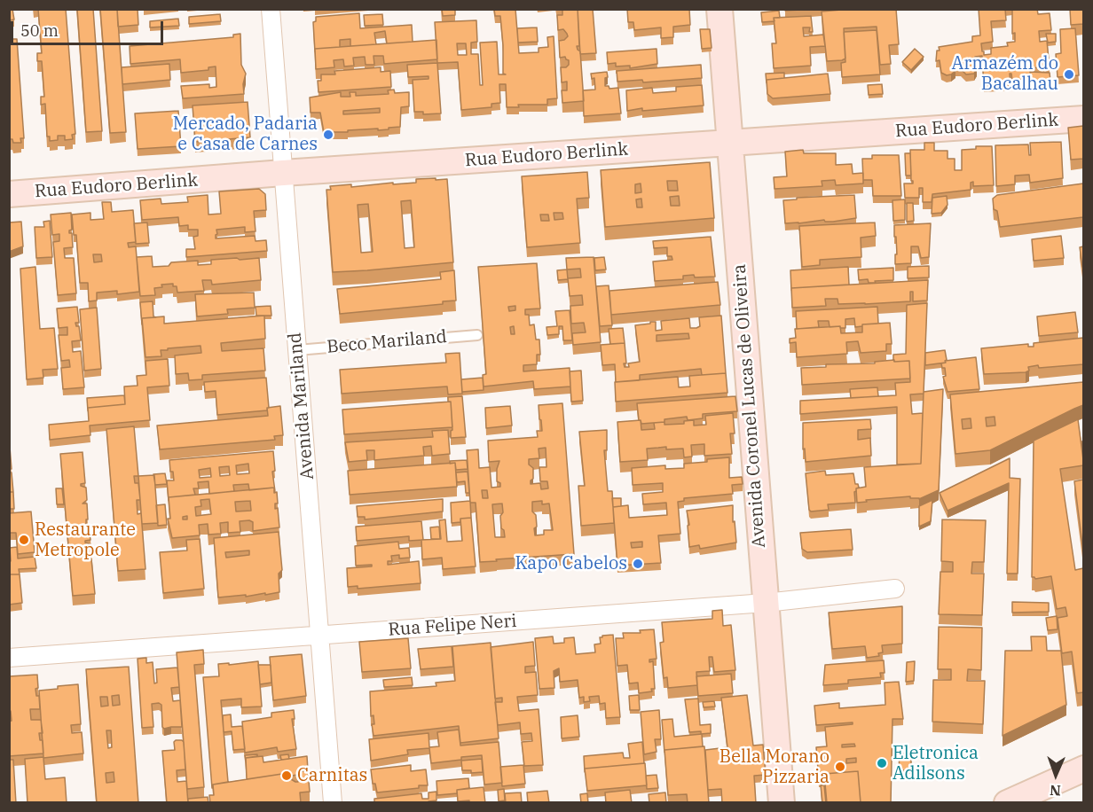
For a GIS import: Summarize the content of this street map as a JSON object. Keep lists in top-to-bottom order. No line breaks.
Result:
{"streets":{"street":["Rua Eudoro Berlink","Avenida Mariland","Avenida Coronel Lucas de Oliveira","Rua Felipe Neri"],"lane":["Beco Mariland"]},"crossings":[["Rua Eudoro Berlink","Avenida Mariland"],["Rua Eudoro Berlink","Avenida Coronel Lucas de Oliveira"],["Beco Mariland","Avenida Mariland"],["Avenida Mariland","Rua Felipe Neri"],["Avenida Coronel Lucas de Oliveira","Rua Felipe Neri"]],"places":["Armazém do Bacalhau","Mercado, Padaria e Casa de Carnes","Restaurante Metropole","Kapo Cabelos","Eletronica Adilsons","Bella Morano Pizzaria","Carnitas"],"scale_bar":"50 m","north":"bottom"}
